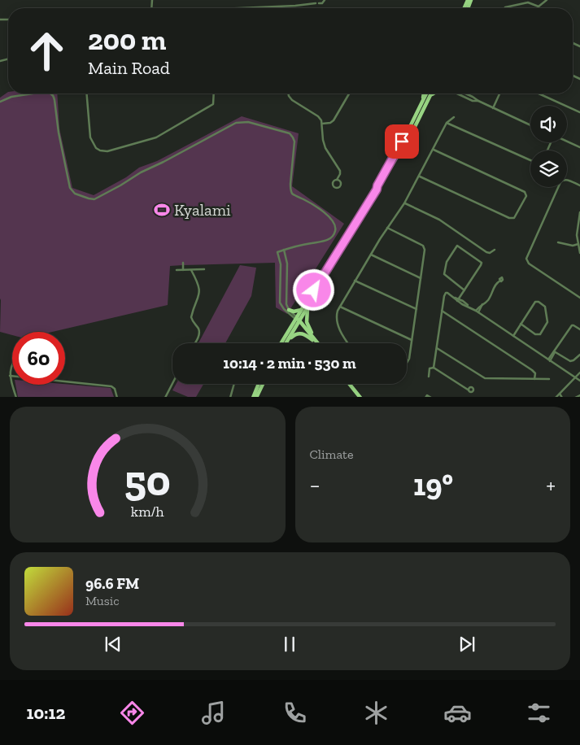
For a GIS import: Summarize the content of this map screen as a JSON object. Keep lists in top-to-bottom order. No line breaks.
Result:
{"places":{"sports":["Kyalami"]},"page":{"turn":["200 m","Main Road"],"limit":"60","trip":"10:14 · 2 min · 530 m","tile":"Climate","heat":["−","19°","+"],"song":["96.6 FM","Music"],"tabs":"10:12","gauge":["50","km/h"]}}
